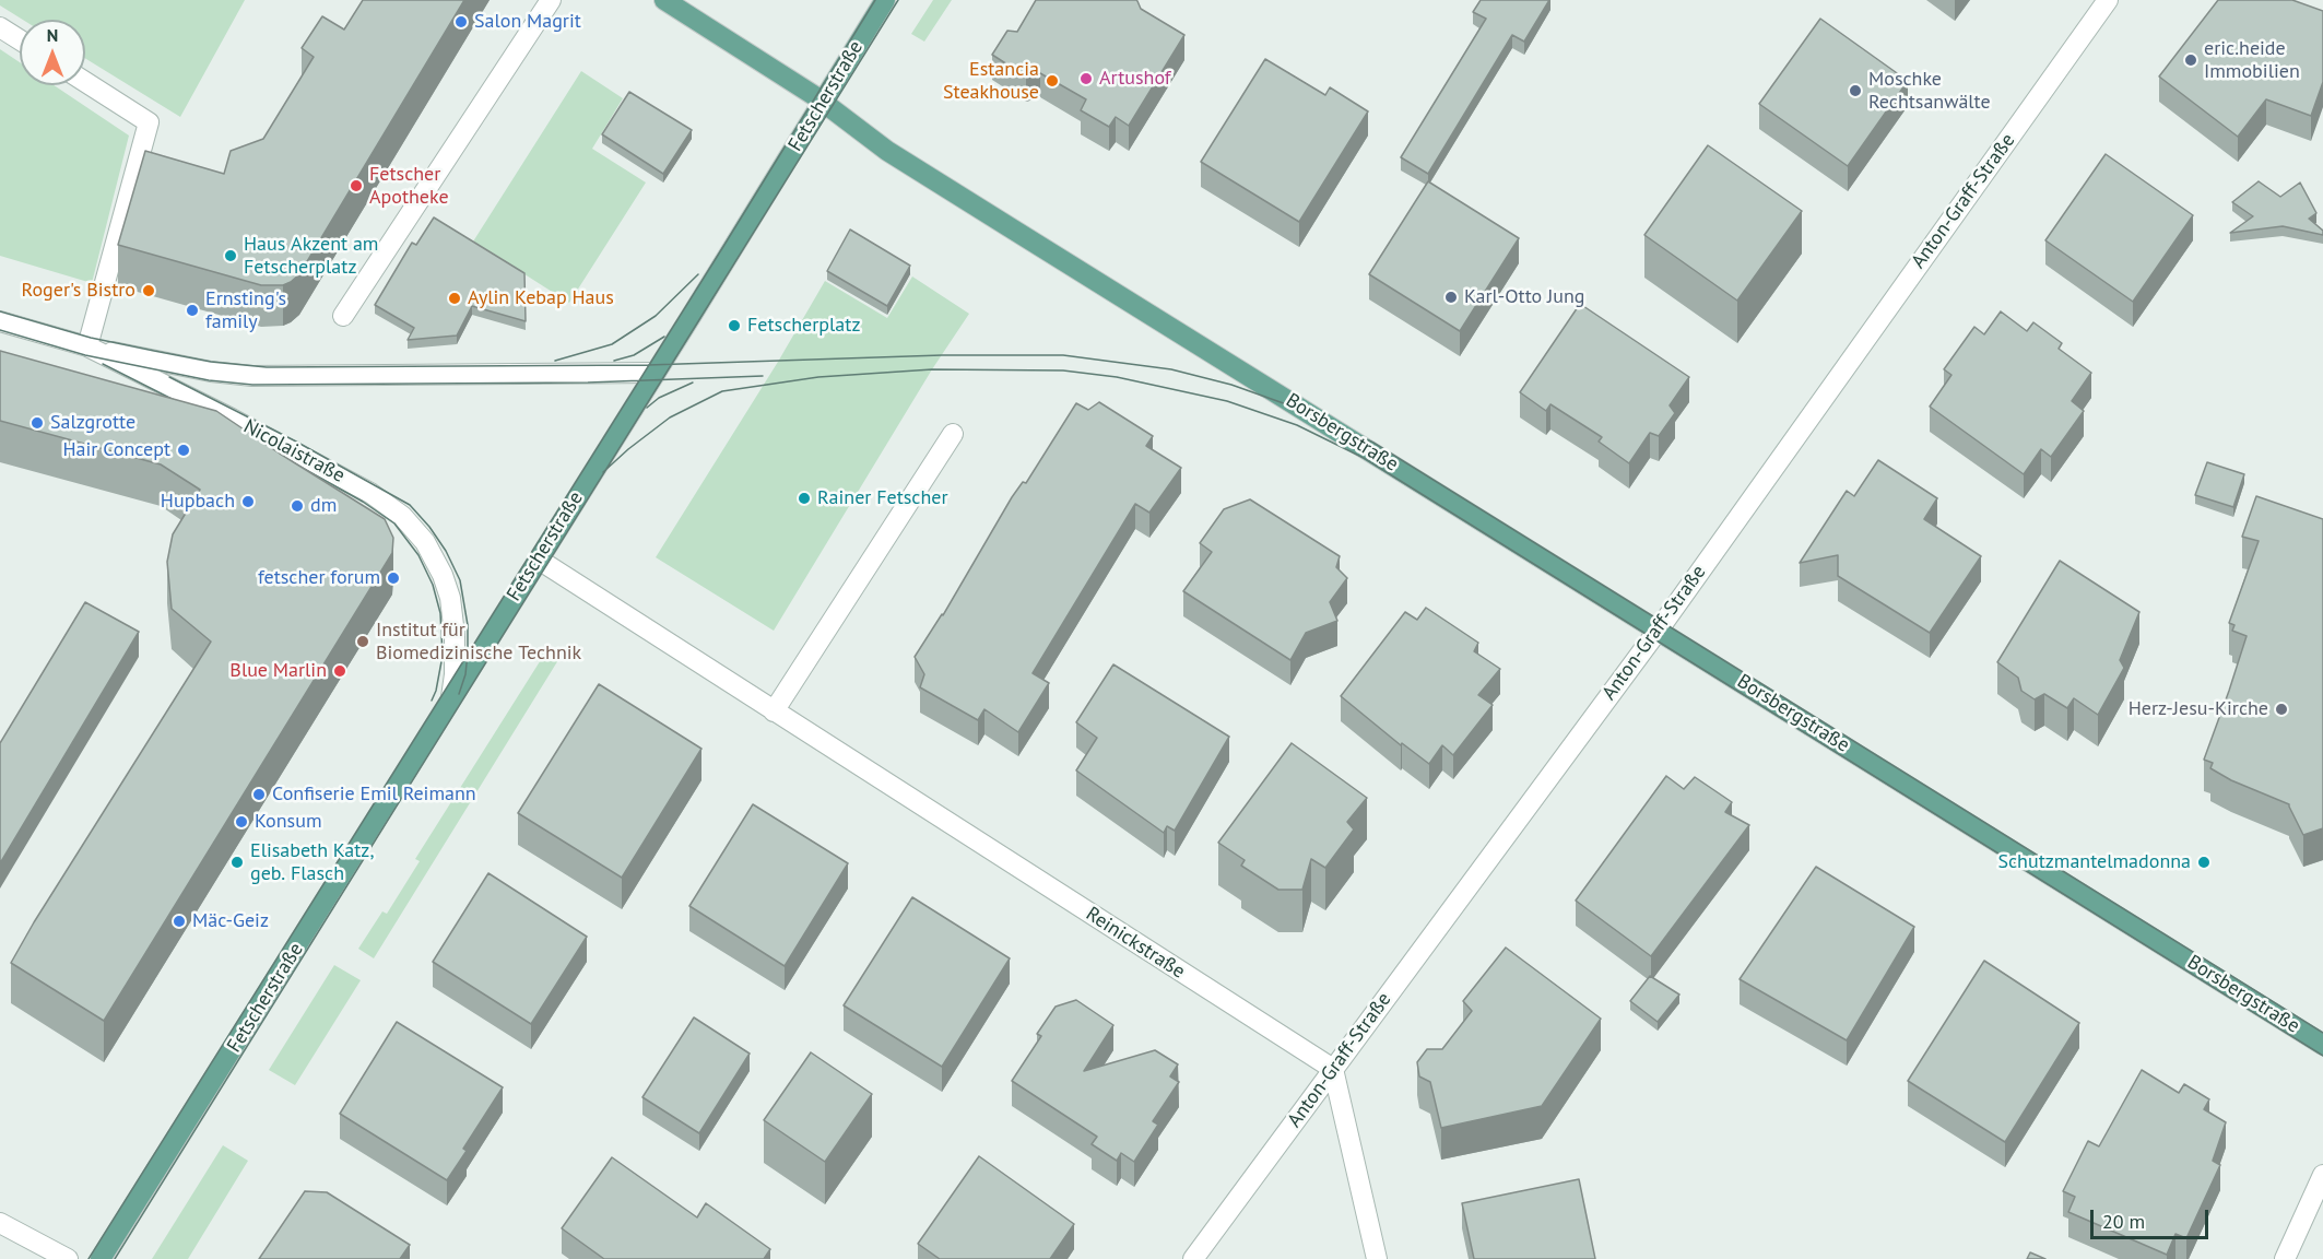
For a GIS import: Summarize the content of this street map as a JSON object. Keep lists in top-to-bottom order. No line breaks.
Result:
{"streets":{"main road":["Fetscherstraße","Borsbergstraße"],"street":["Anton-Graff-Straße","Nicolaistraße","Reinickstraße"]},"crossings":[["Fetscherstraße","Borsbergstraße"],["Fetscherstraße","Nicolaistraße"],["Anton-Graff-Straße","Borsbergstraße"],["Anton-Graff-Straße","Reinickstraße"]],"places":["Salon Magrit","eric.heide Immobilien","Artushof","Estancia Steakhouse","Moschke Rechtsanwälte","Fetscher Apotheke","Haus Akzent am Fetscherplatz","Roger's Bistro","Karl-Otto Jung","Aylin Kebap Haus","Ernsting's family","Fetscherplatz","Salzgrotte","Hair Concept","Rainer Fetscher","Hupbach","dm","fetscher forum","Institut für Biomedizinische Technik","Blue Marlin","Herz-Jesu-Kirche","Confiserie Emil Reimann","Konsum","Elisabeth Katz, geb. Flasch","Schutzmantelmadonna","Mäc-Geiz"],"scale_bar":"20 m","north":"top"}
